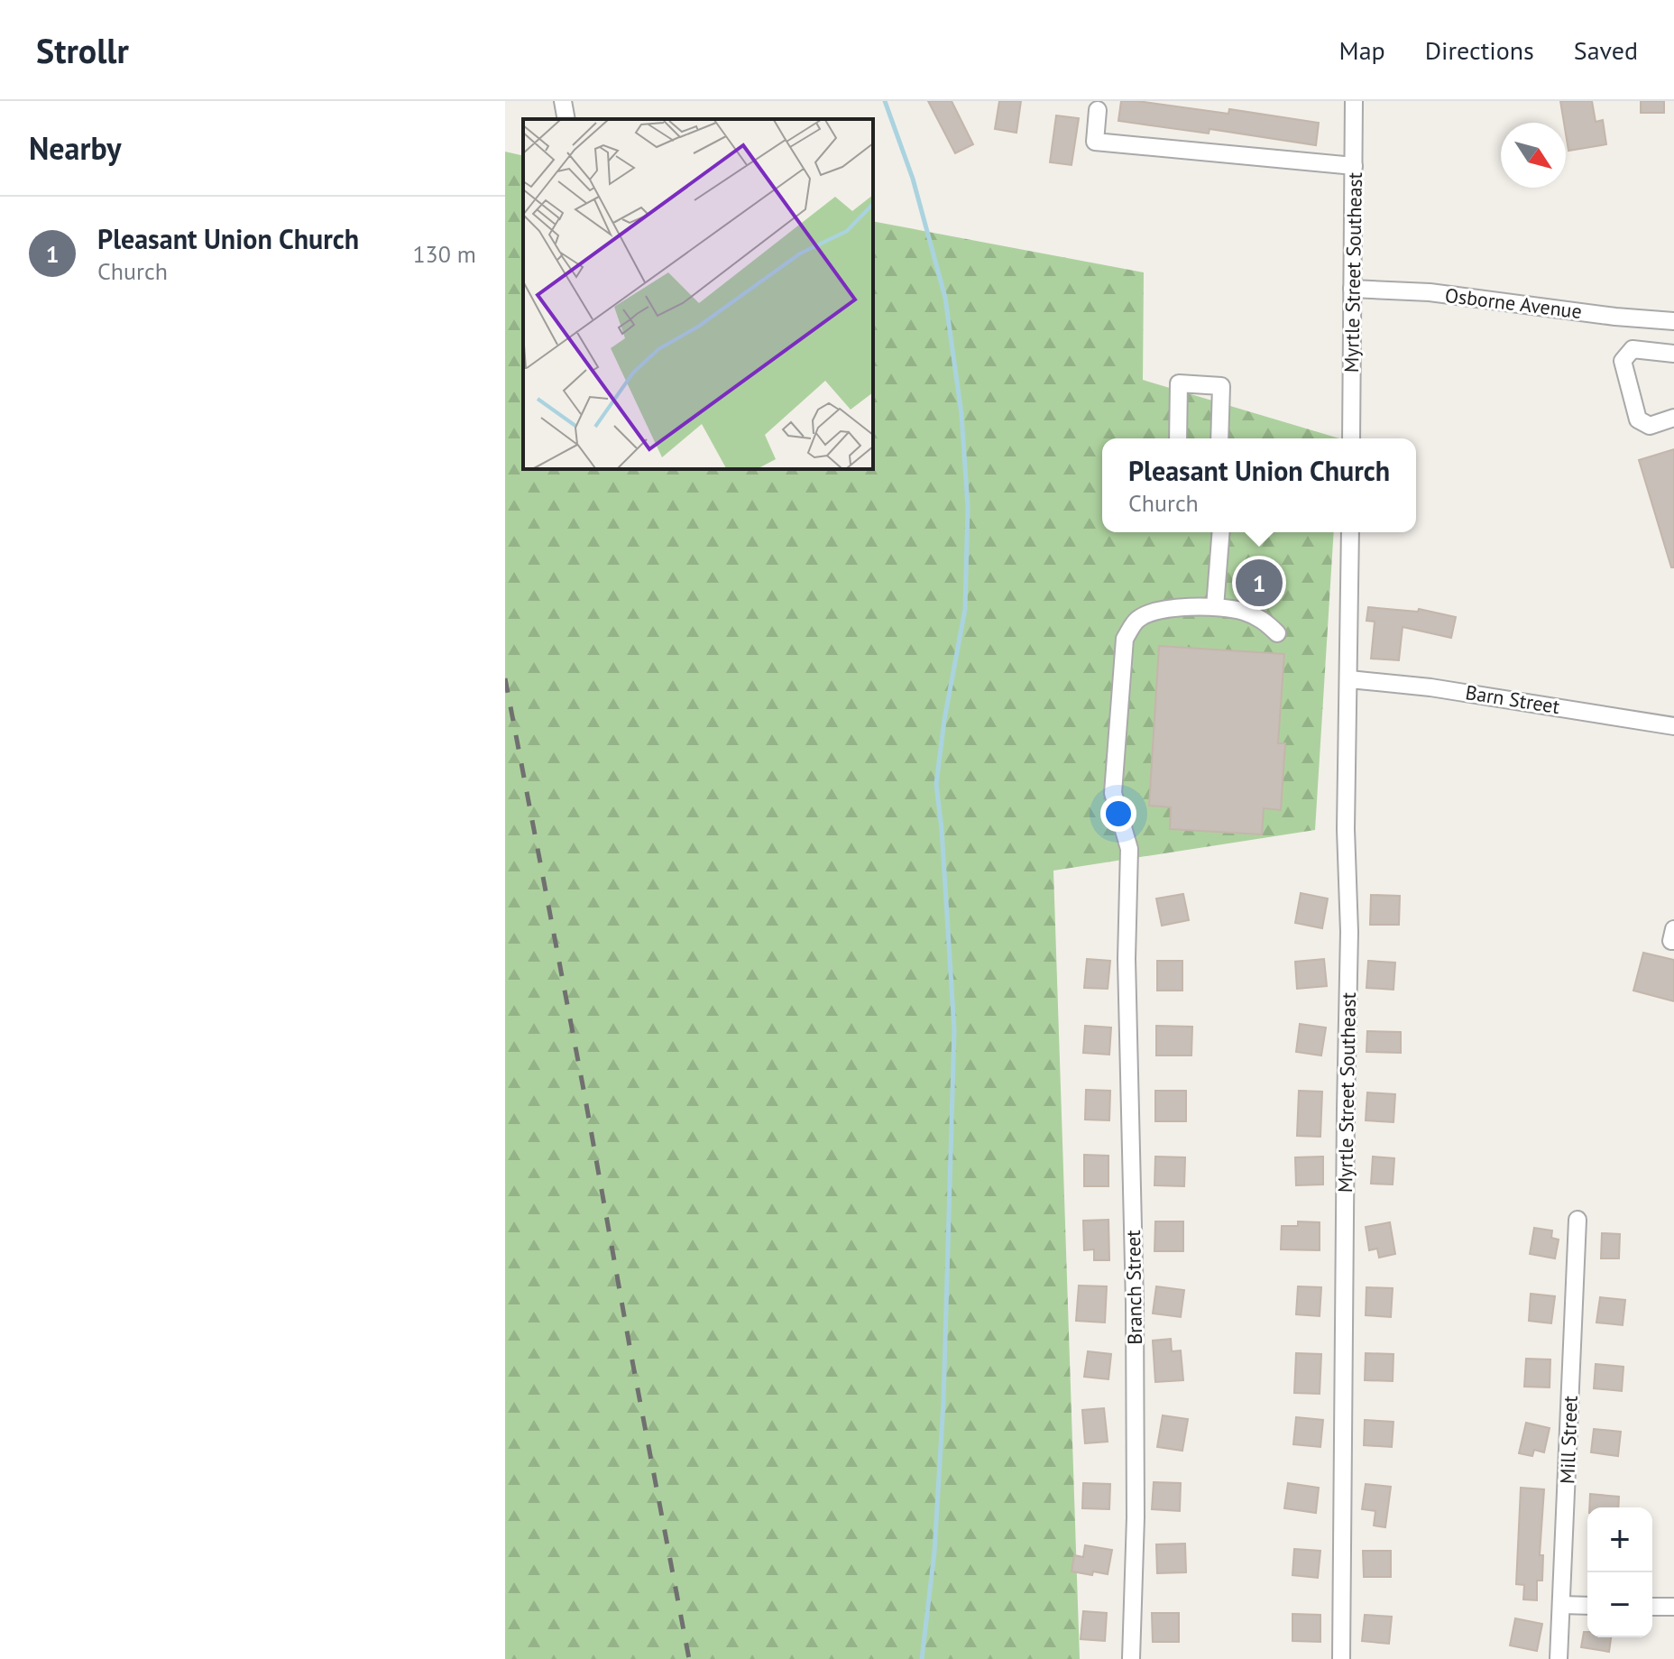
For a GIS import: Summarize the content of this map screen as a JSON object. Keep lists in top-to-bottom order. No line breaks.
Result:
{"streets":{"street":["Myrtle Street Southeast","Osborne Avenue","Barn Street","Branch Street","Mill Street"]},"crossings":[["Myrtle Street Southeast","Osborne Avenue"],["Myrtle Street Southeast","Barn Street"]],"north":"bottom right","page":{"header":"Strollr","nav":["Map","Directions","Saved"],"heading":"Nearby","list":[{"mark":"1","name":"Pleasant Union Church","note":"Church","value":"130 m"}],"popup":["Pleasant Union Church","Church"],"pins":"1","map_buttons":["+","−"]}}
